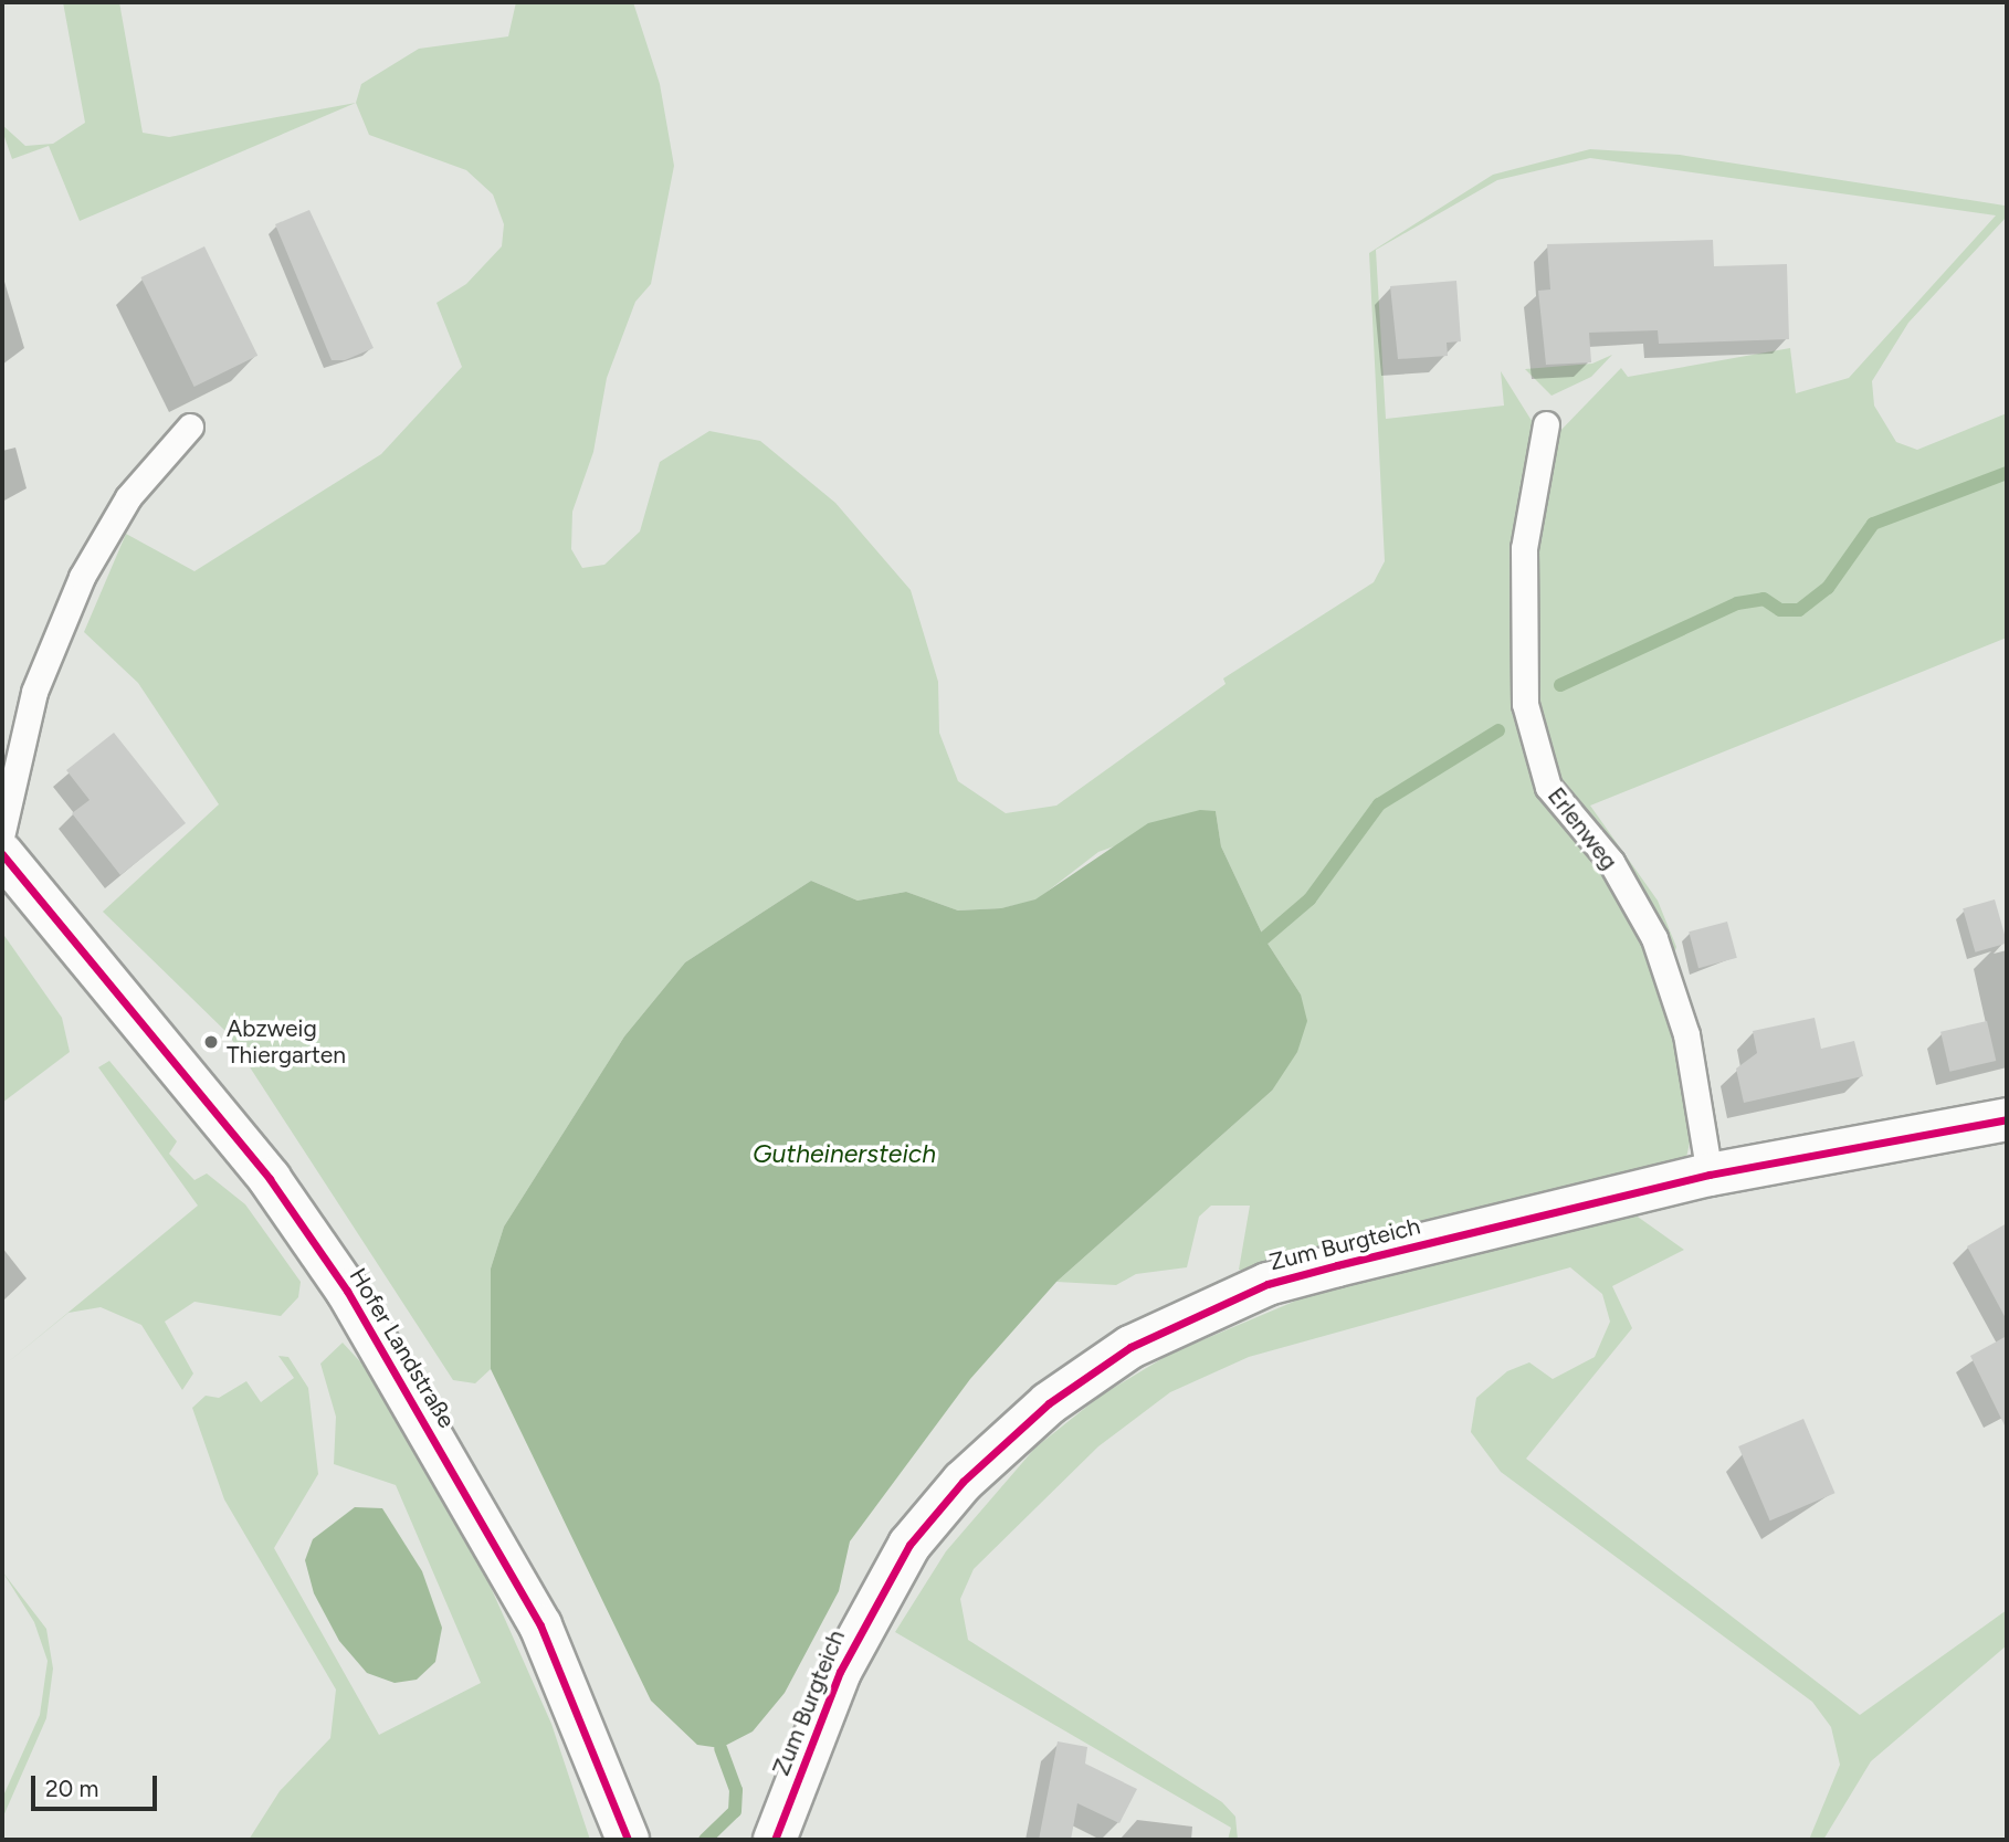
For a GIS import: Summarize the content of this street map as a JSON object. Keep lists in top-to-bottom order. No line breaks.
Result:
{"streets":{"street":["Zum Burgteich","Hofer Landstraße"],"lane":["Erlenweg"]},"crossings":[["Erlenweg","Zum Burgteich"]],"water":["Gutheinersteich"],"places":["Abzweig Thiergarten"],"scale_bar":"20 m"}
